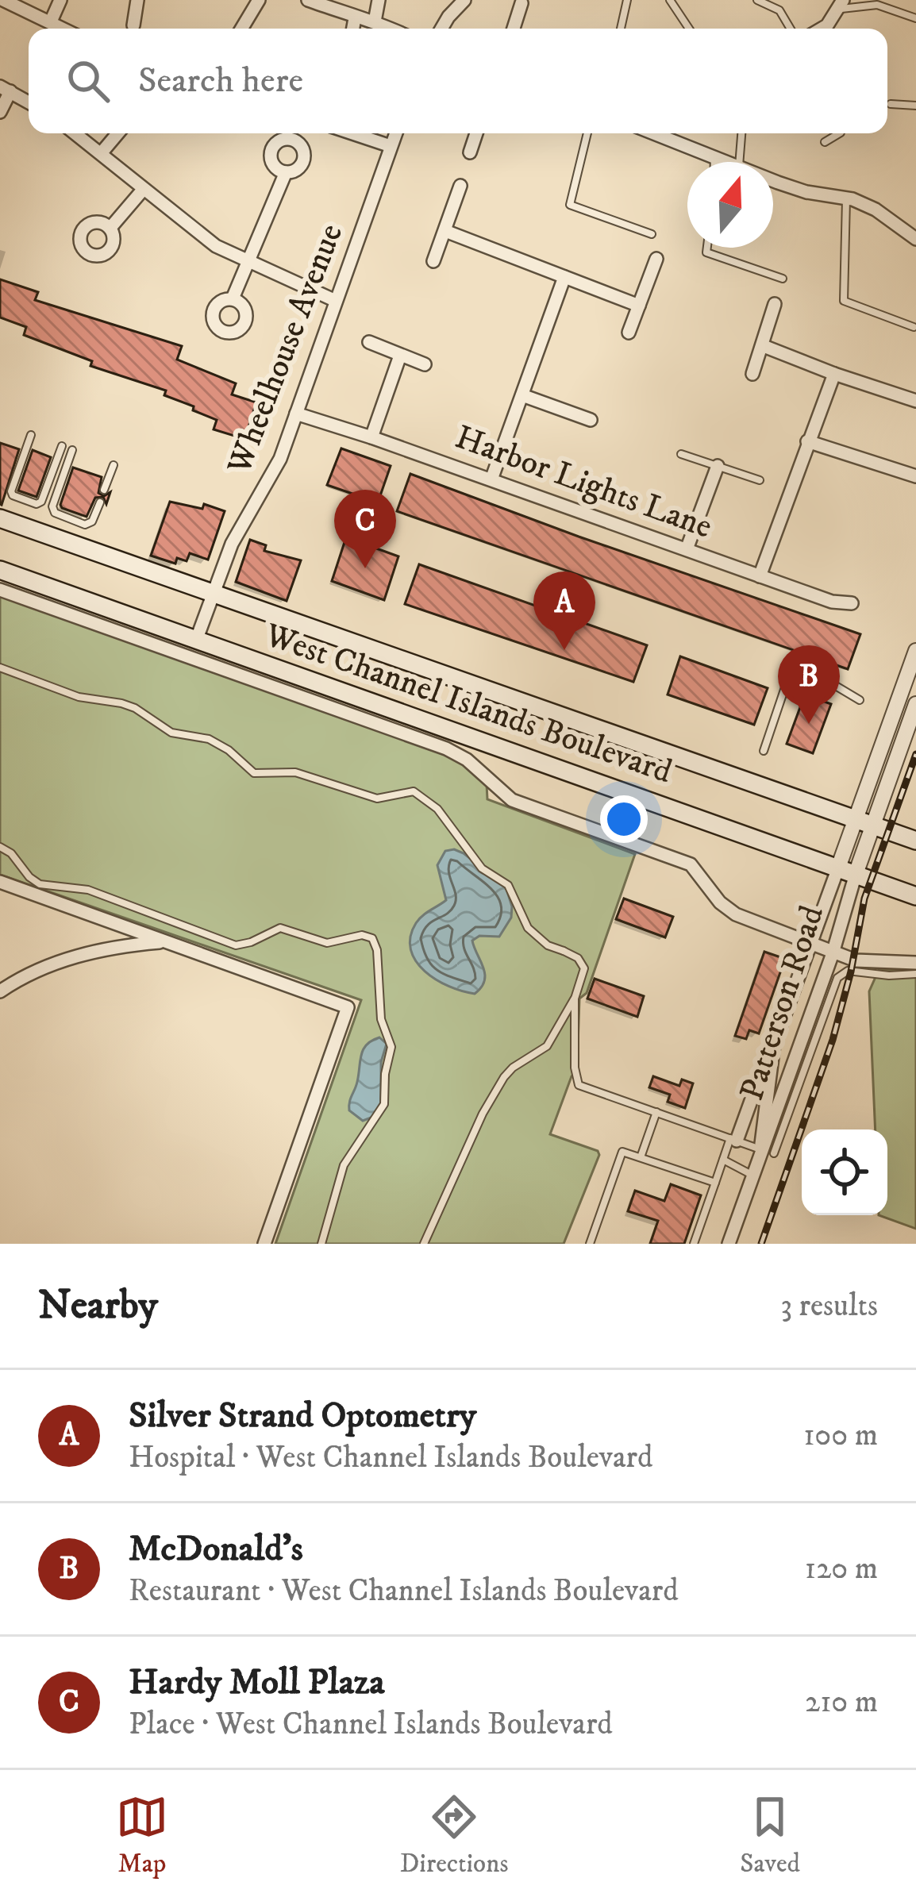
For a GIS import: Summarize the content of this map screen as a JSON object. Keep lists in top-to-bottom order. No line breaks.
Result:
{"streets":{"main road":["West Channel Islands Boulevard"],"street":["Wheelhouse Avenue","Harbor Lights Lane","Patterson Road"]},"crossings":[["Wheelhouse Avenue","Harbor Lights Lane"],["Wheelhouse Avenue","West Channel Islands Boulevard"],["West Channel Islands Boulevard","Patterson Road"]],"north":"top","page":{"search":"Search here","pins":["C","A","B"],"heading":["Nearby","3 results"],"list":[{"mark":"A","name":"Silver Strand Optometry","note":"Hospital · West Channel Islands Boulevard","value":"100 m"},{"mark":"B","name":"McDonald's","note":"Restaurant · West Channel Islands Boulevard","value":"120 m"},{"mark":"C","name":"Hardy Moll Plaza","note":"Place · West Channel Islands Boulevard","value":"210 m"}],"nav":["Map","Directions","Saved"]}}
